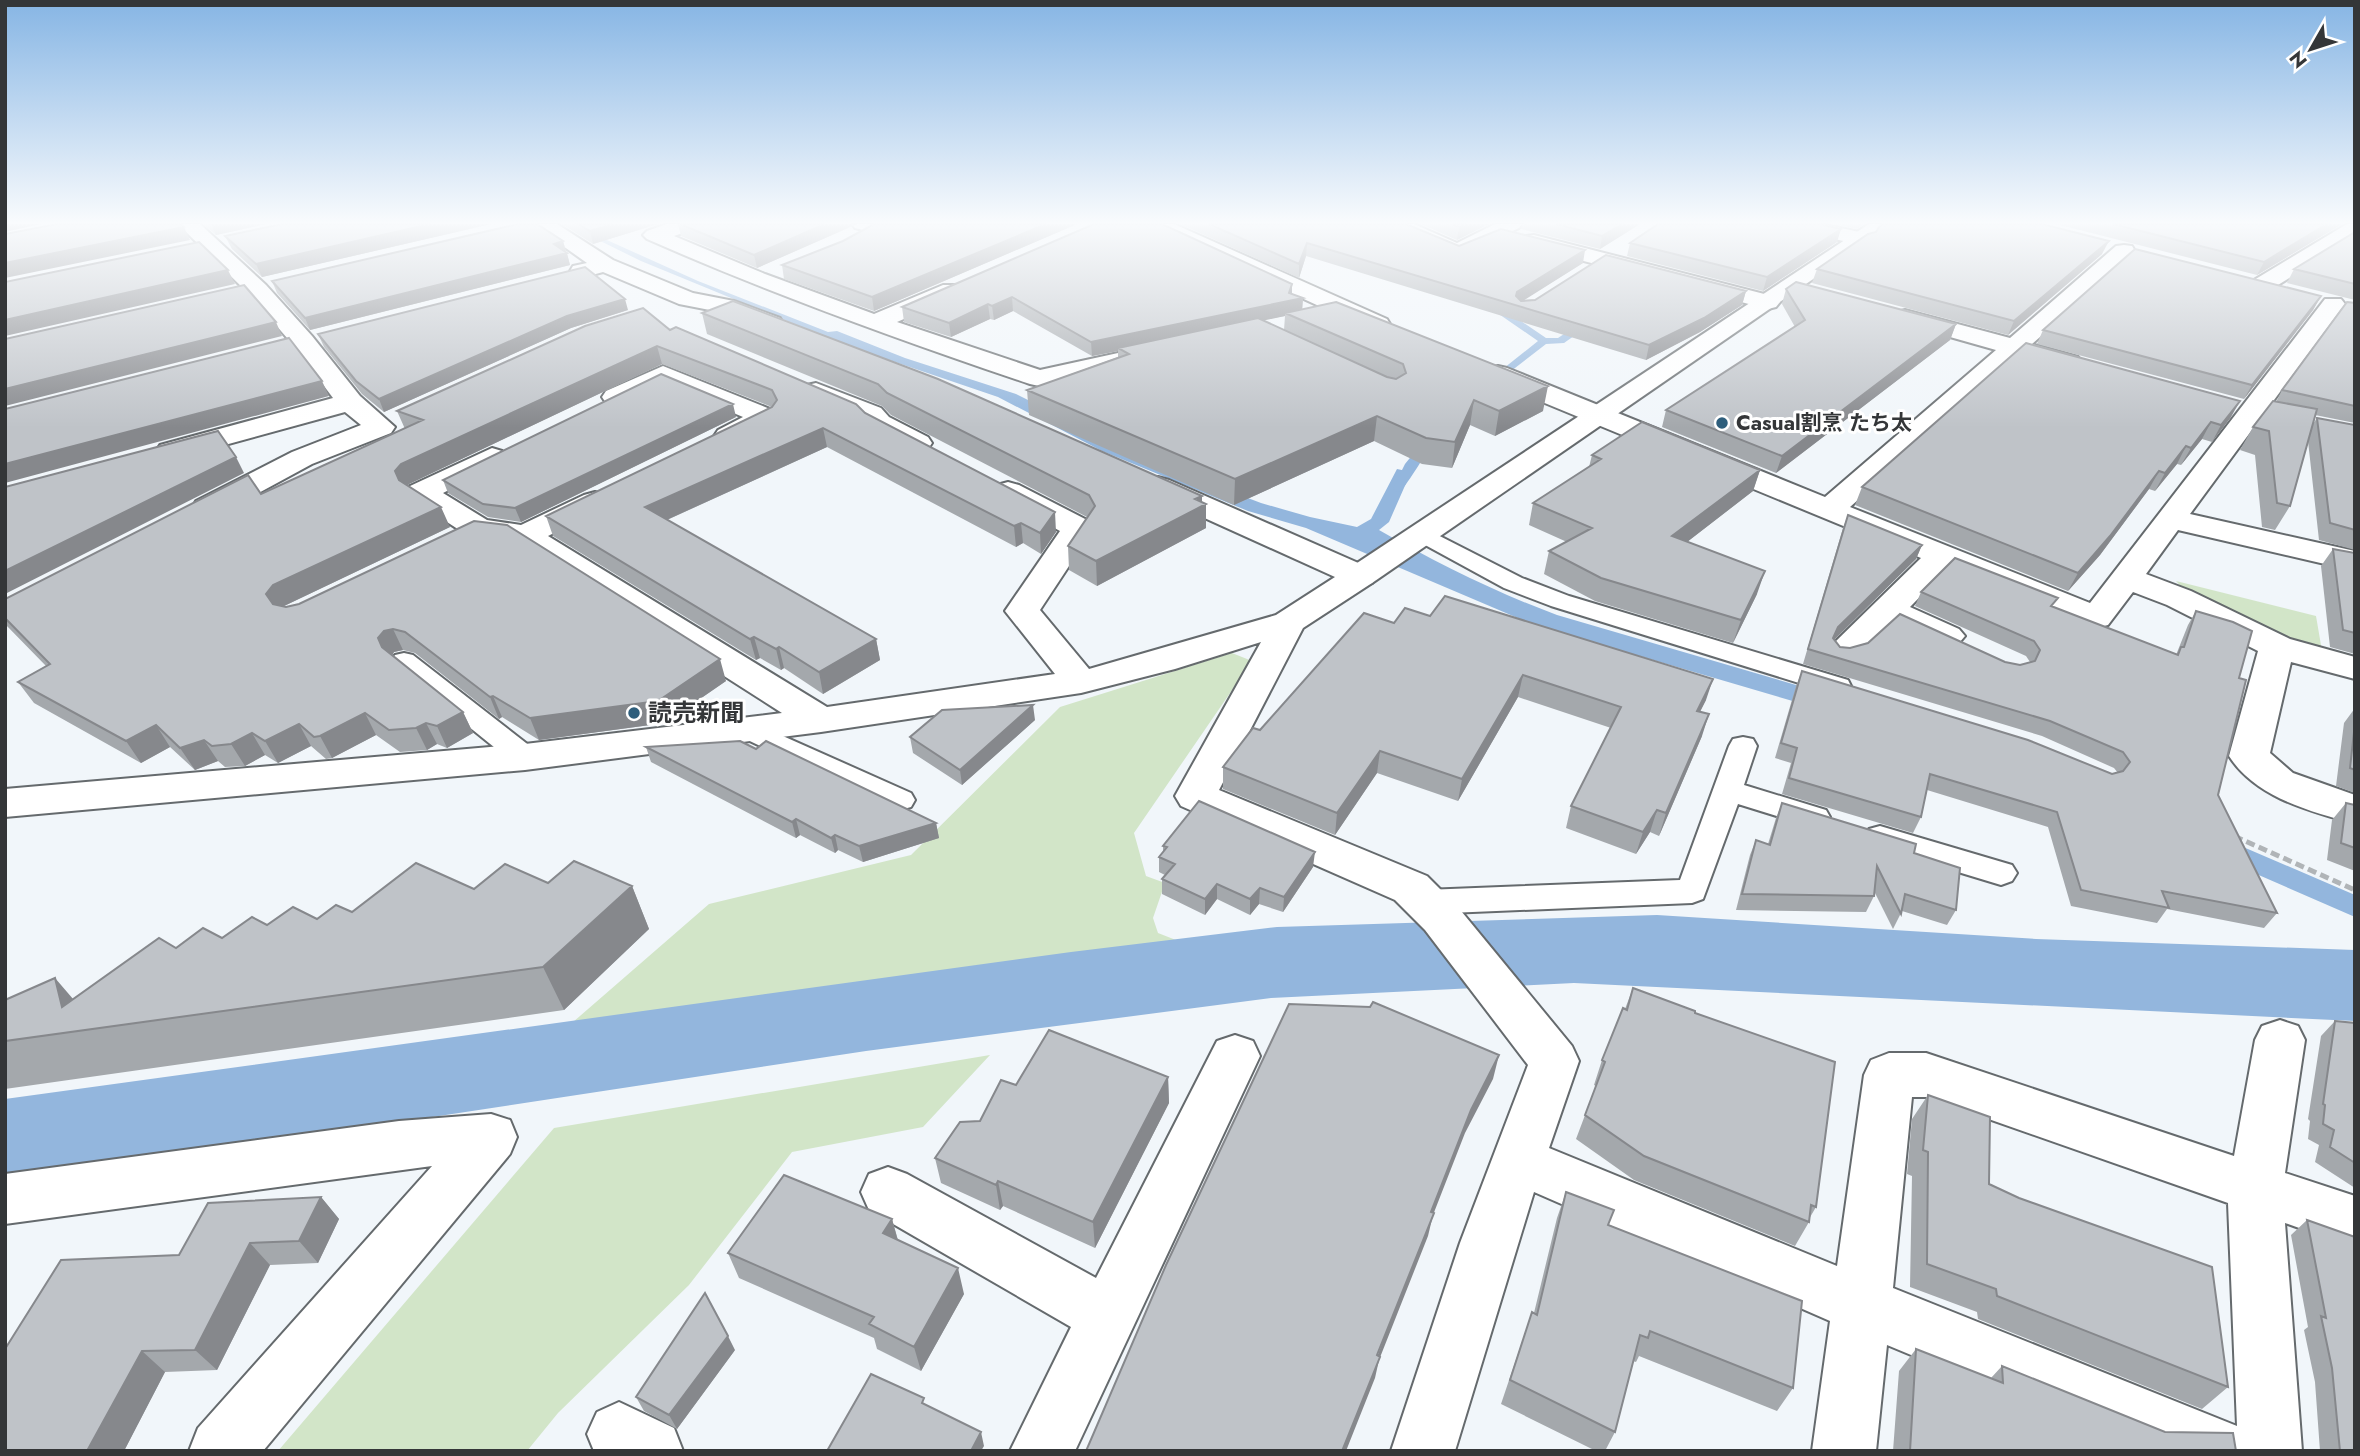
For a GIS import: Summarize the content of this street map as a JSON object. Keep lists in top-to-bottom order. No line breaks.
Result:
{"places":["Casual割烹 たち太","読売新聞"],"north":"bottom left"}
